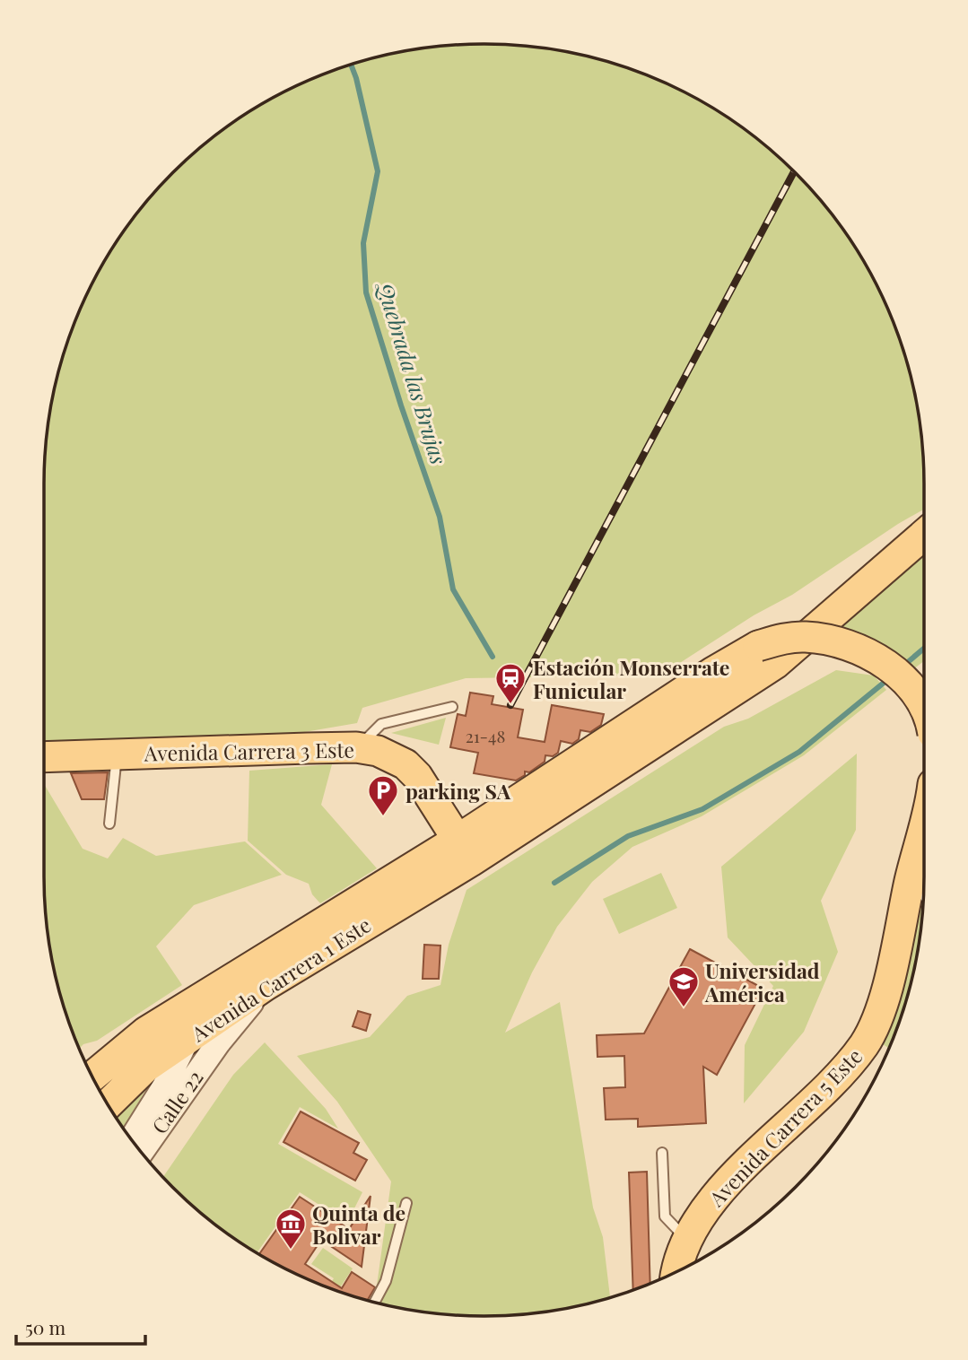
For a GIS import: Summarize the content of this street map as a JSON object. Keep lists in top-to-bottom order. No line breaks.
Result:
{"streets":{"main road":["Avenida Carrera 3 Este","Avenida Carrera 1 Este","Avenida Carrera 5 Este"],"street":["Calle 22"]},"crossings":[["Avenida Carrera 3 Este","Avenida Carrera 1 Este"],["Avenida Carrera 1 Este","Calle 22"]],"water":["Quebrada las Brujas"],"places":{"station":["Estación Monserrate Funicular"],"parking":["parking SA"],"school or university":["Universidad América"],"museum":["Quinta de Bolivar"]},"house_numbers":["21-48"],"scale_bar":"50 m"}
